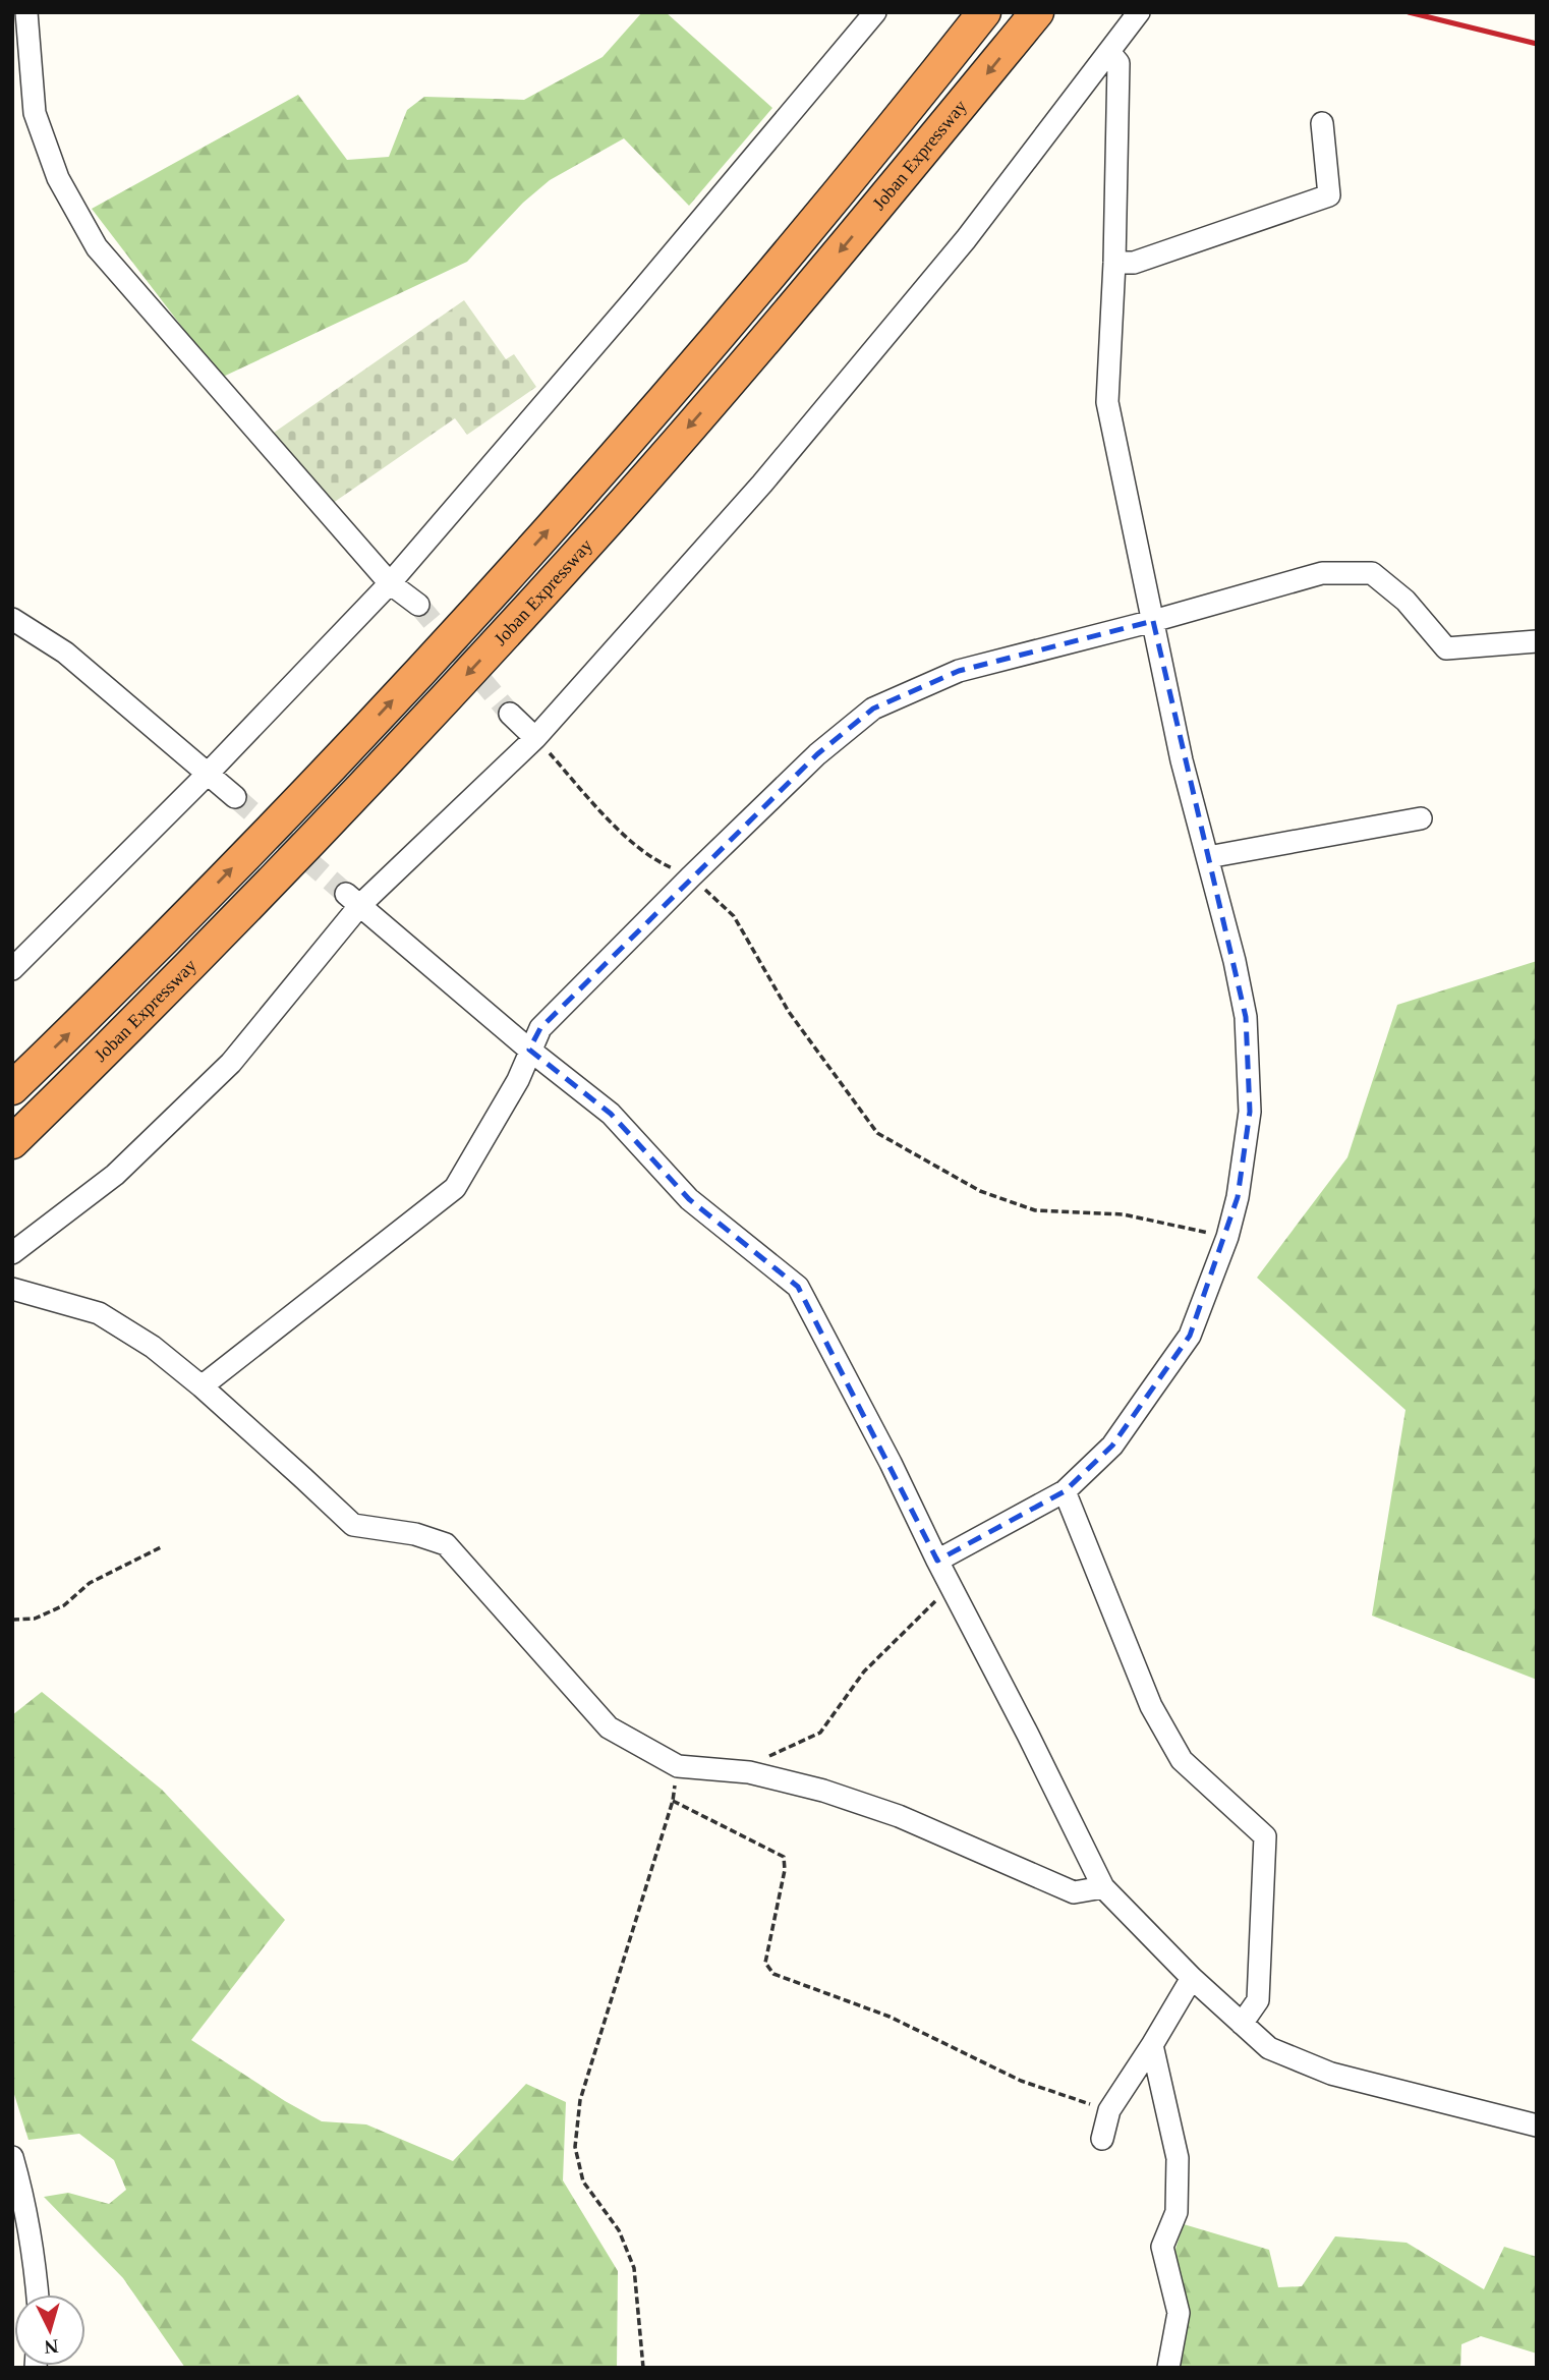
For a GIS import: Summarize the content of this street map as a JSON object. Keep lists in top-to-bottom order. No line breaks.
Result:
{"streets":{"highway":["Joban Expressway"]},"north":"bottom"}
